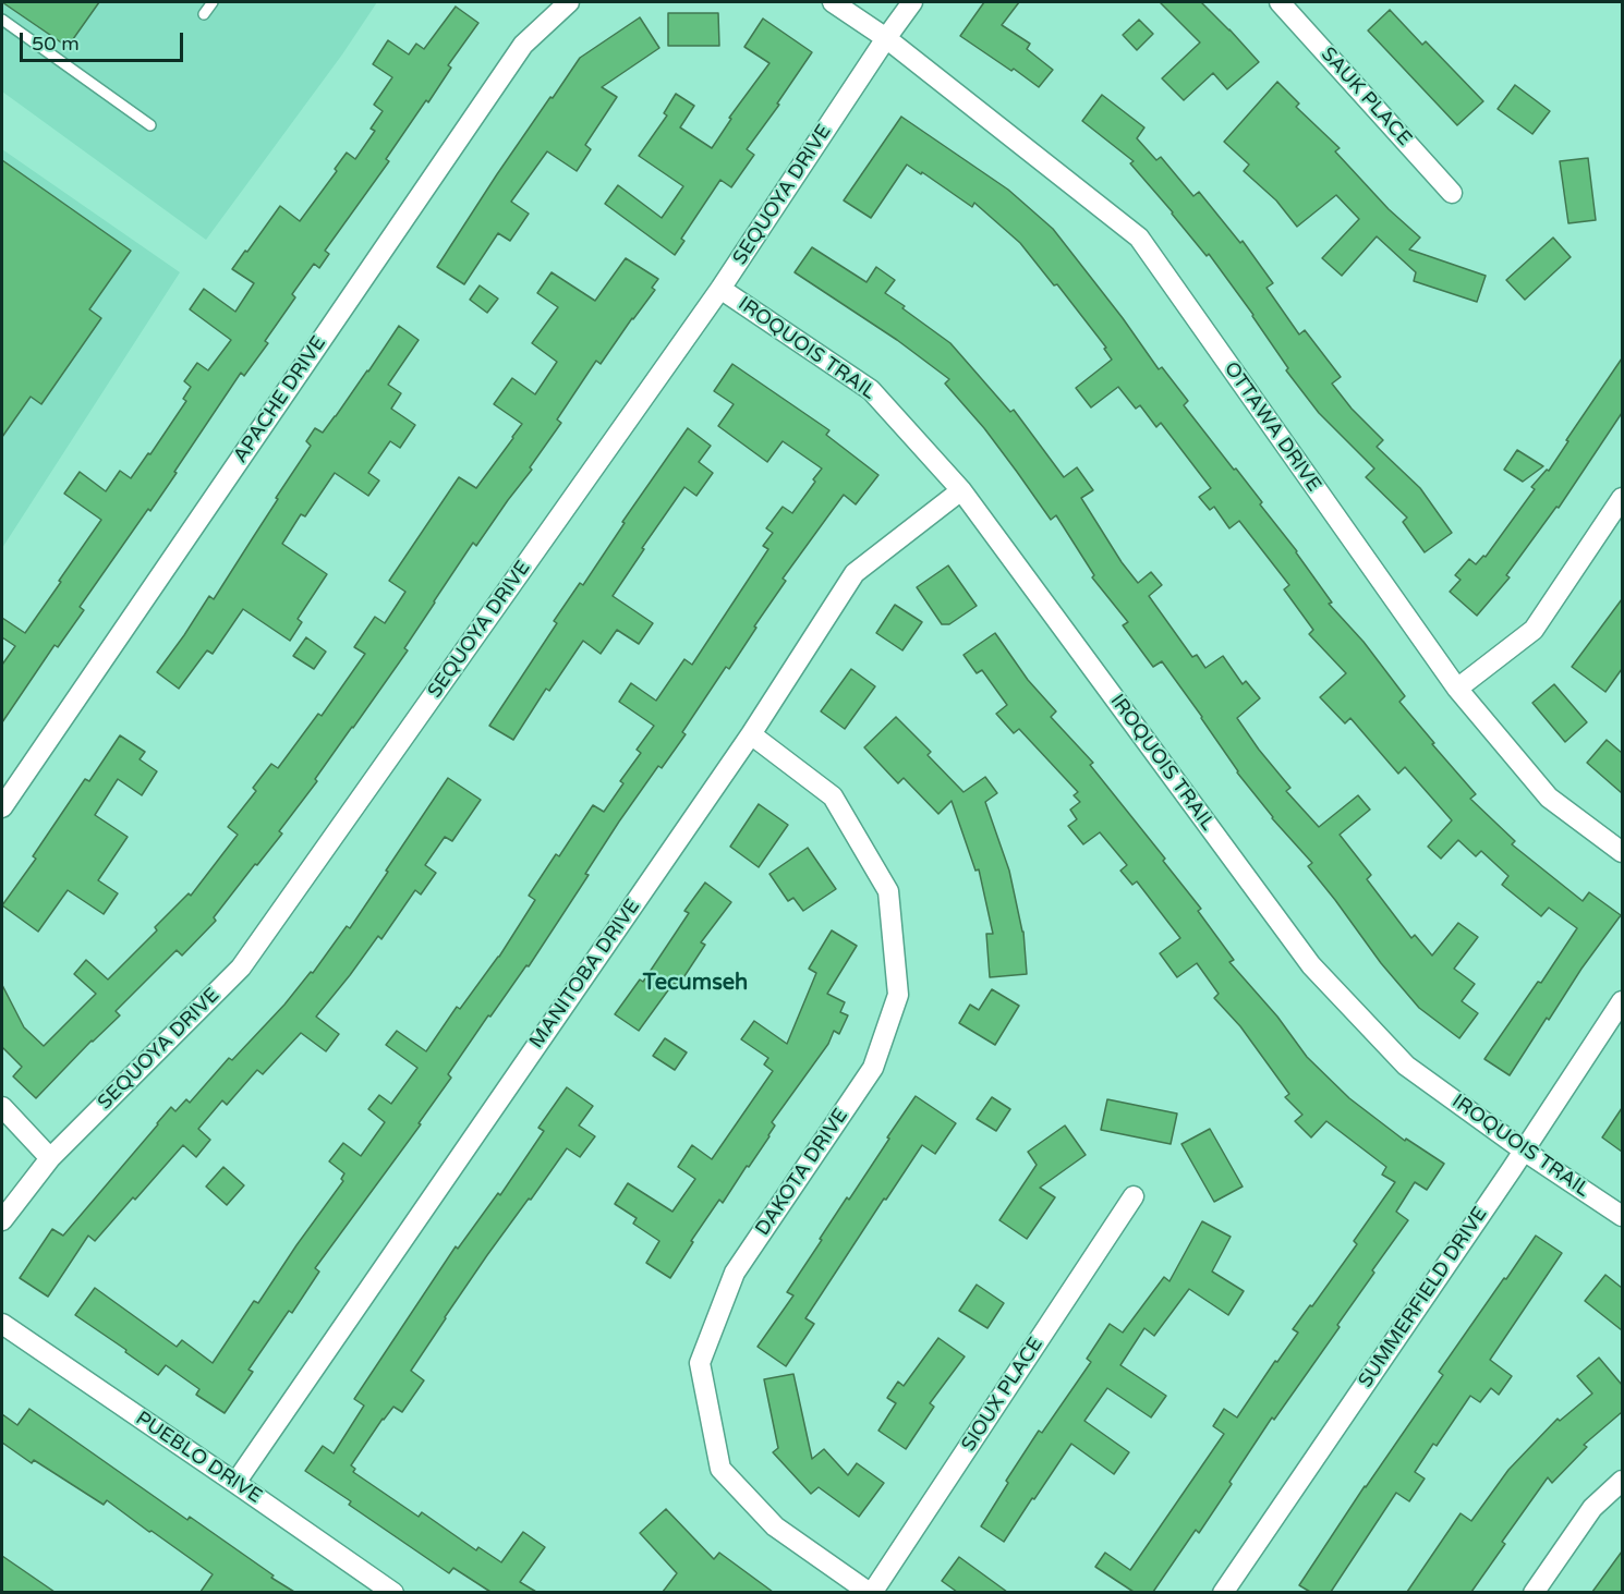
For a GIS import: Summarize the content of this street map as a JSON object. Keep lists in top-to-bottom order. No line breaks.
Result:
{"streets":{"street":["SAUK PLACE","SEQUOYA DRIVE","IROQUOIS TRAIL","APACHE DRIVE","OTTAWA DRIVE","MANITOBA DRIVE","DAKOTA DRIVE","SUMMERFIELD DRIVE","SIOUX PLACE","PUEBLO DRIVE"]},"crossings":[["SEQUOYA DRIVE","IROQUOIS TRAIL"],["SEQUOYA DRIVE","OTTAWA DRIVE"],["IROQUOIS TRAIL","MANITOBA DRIVE"],["IROQUOIS TRAIL","SUMMERFIELD DRIVE"],["MANITOBA DRIVE","DAKOTA DRIVE"],["MANITOBA DRIVE","PUEBLO DRIVE"],["DAKOTA DRIVE","SIOUX PLACE"]],"districts":["Tecumseh"],"scale_bar":"50 m"}
